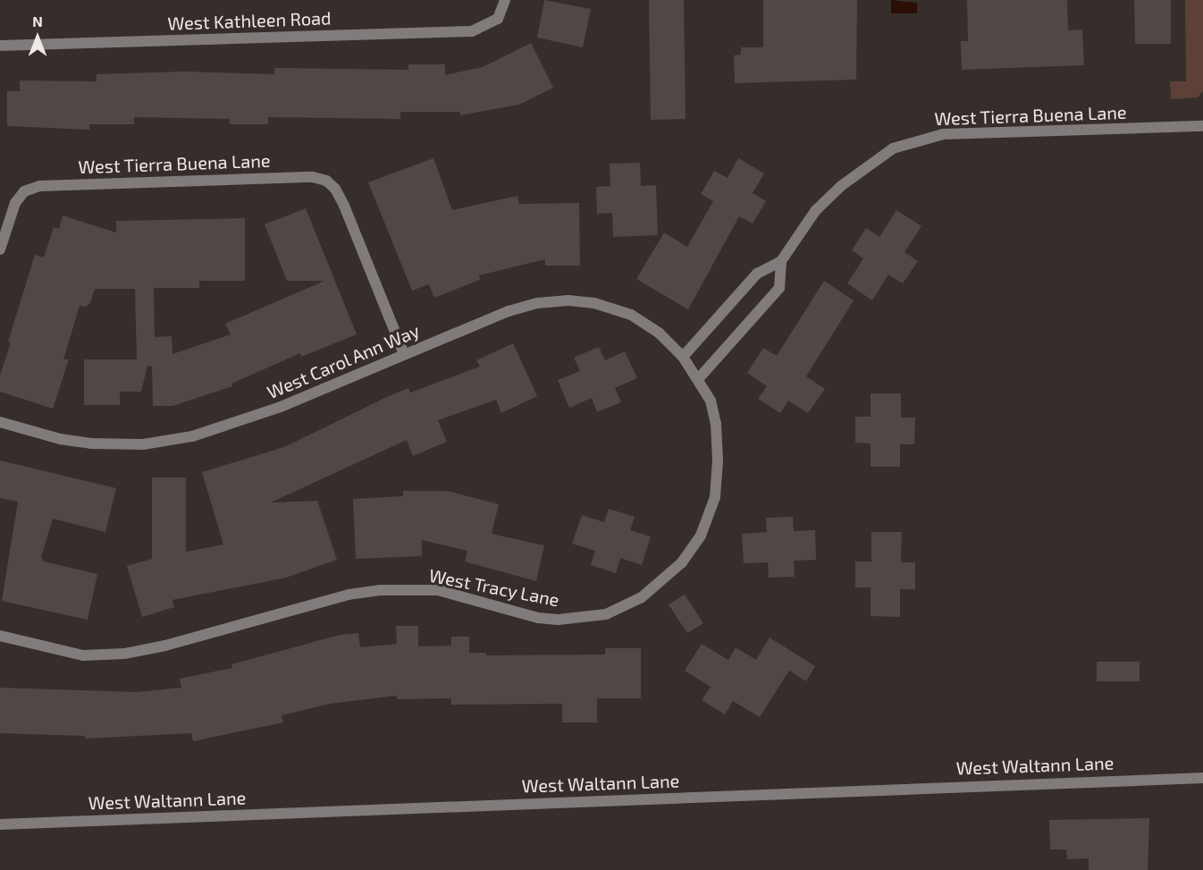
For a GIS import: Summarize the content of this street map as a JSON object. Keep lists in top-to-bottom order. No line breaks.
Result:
{"streets":{"street":["West Kathleen Road","West Tierra Buena Lane","West Carol Ann Way","West Tracy Lane","West Waltann Lane"]},"crossings":[["West Tierra Buena Lane","West Carol Ann Way"],["West Carol Ann Way","West Tracy Lane"]],"north":"top"}
